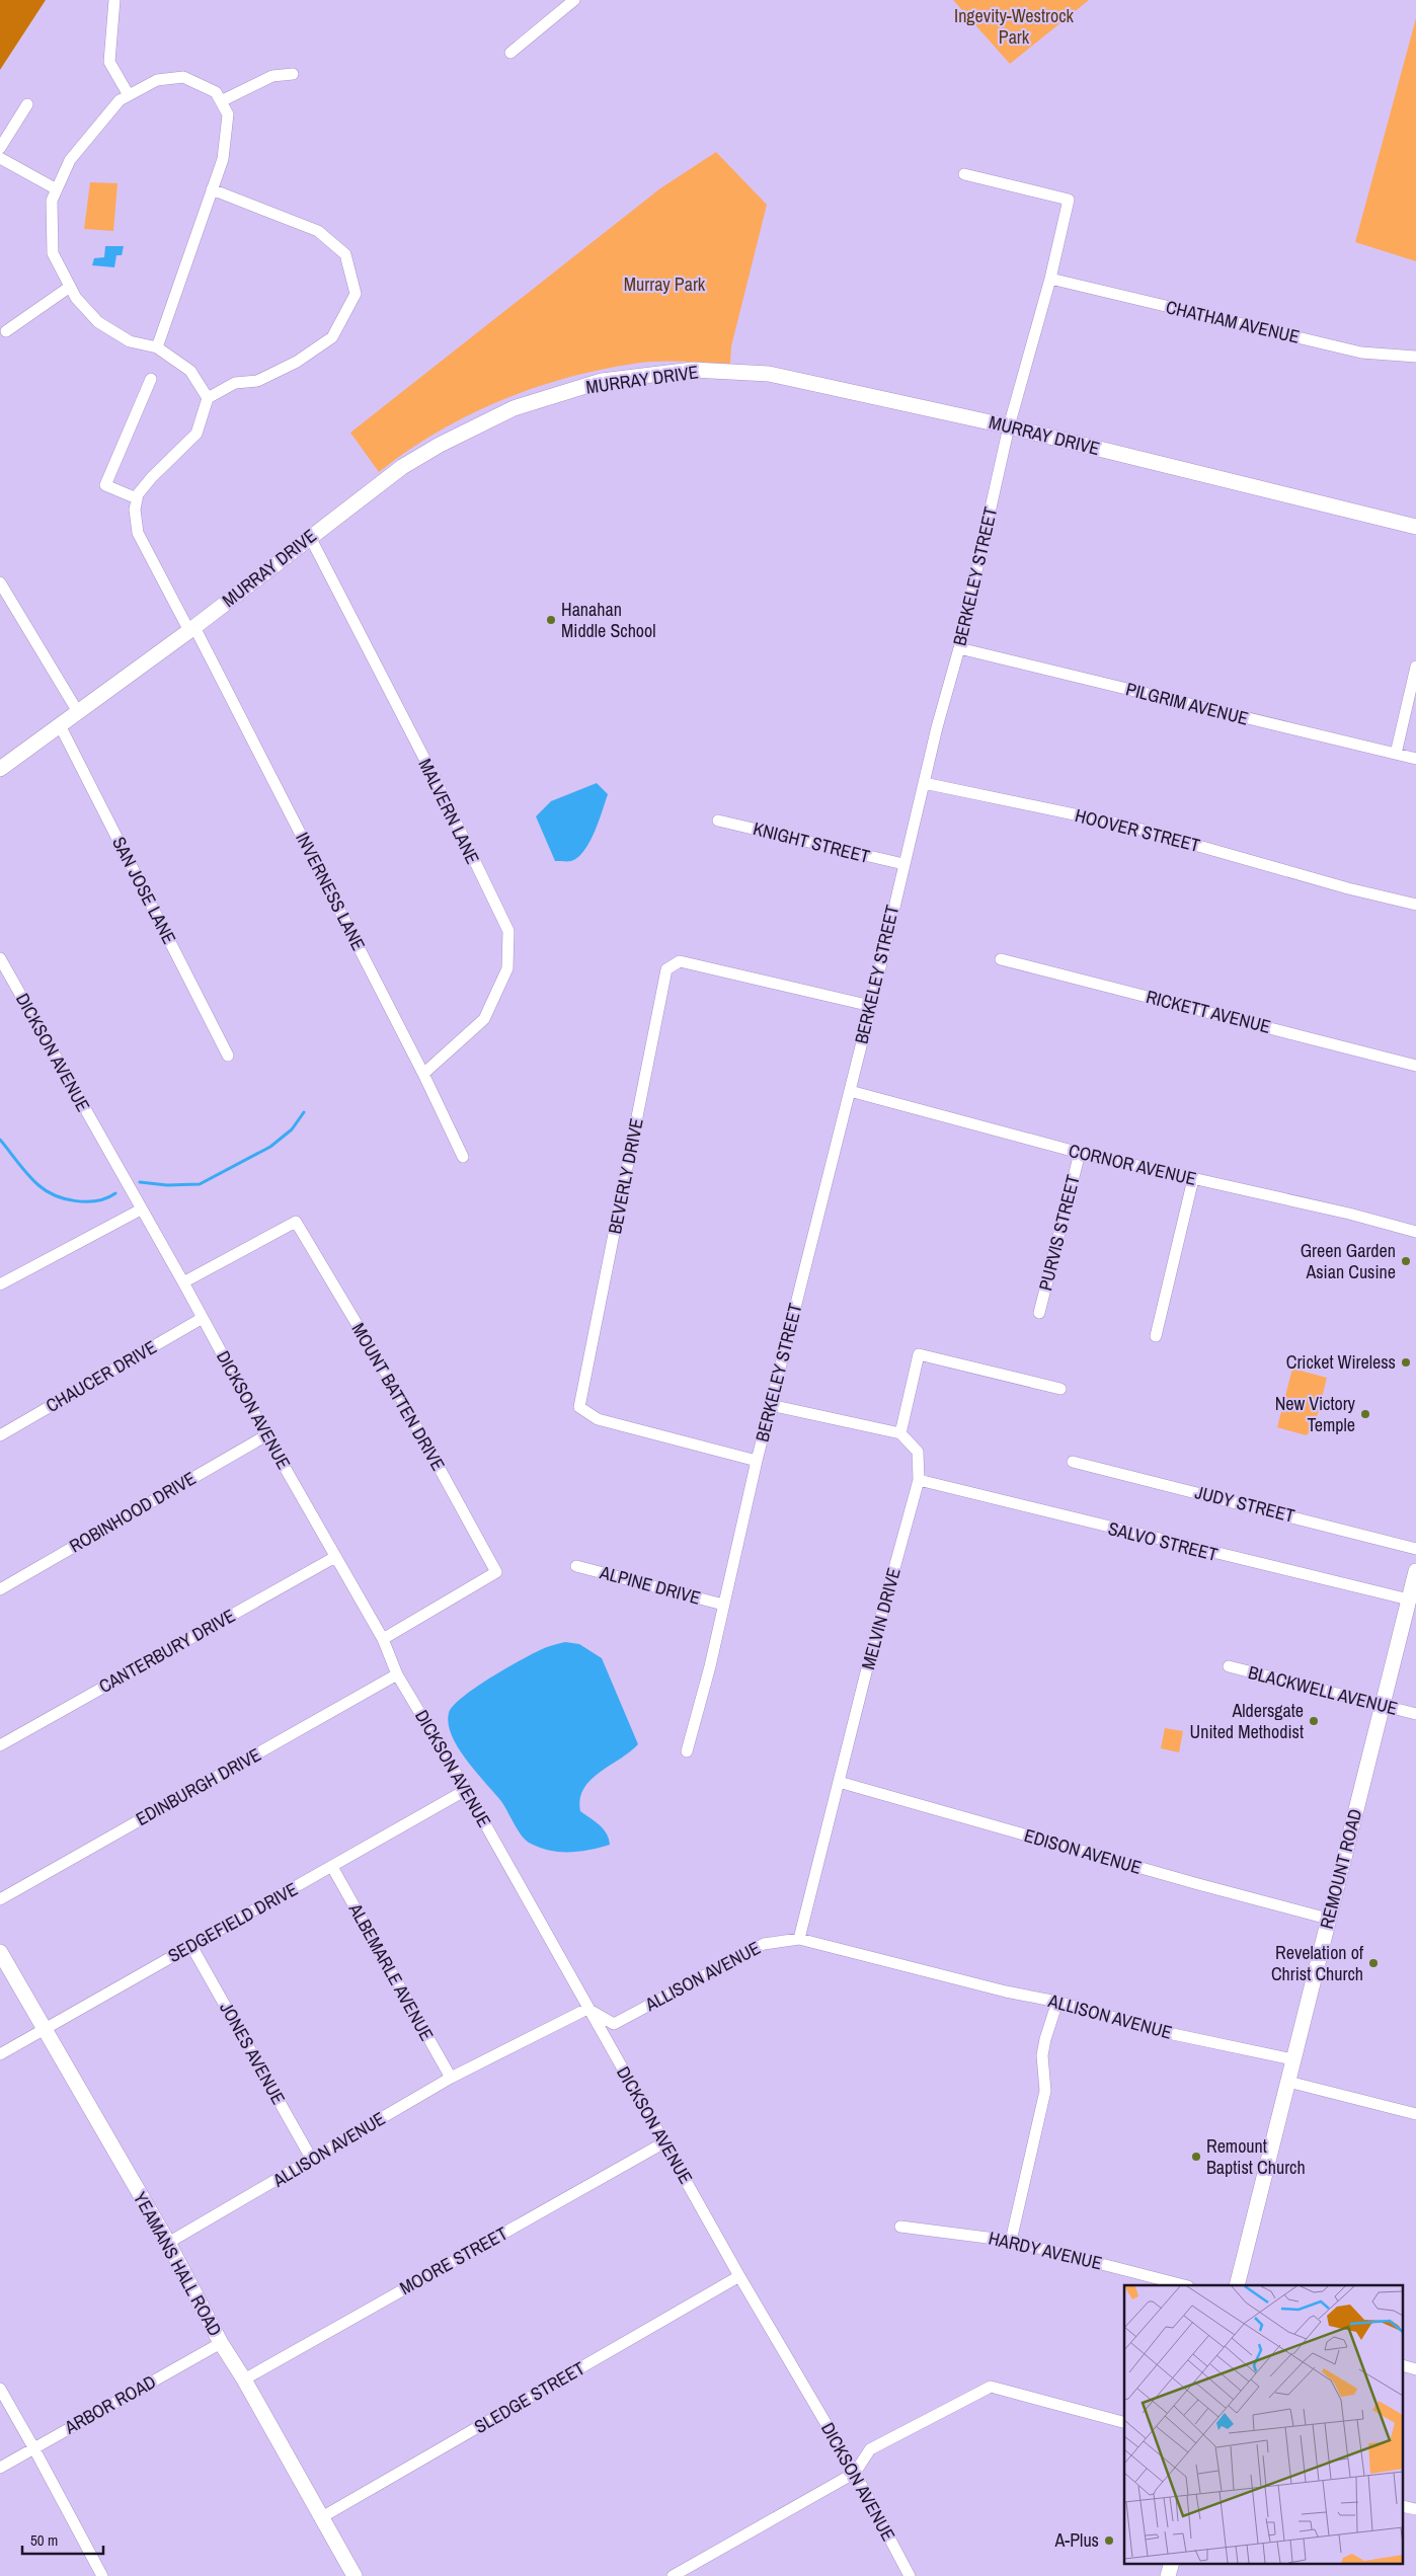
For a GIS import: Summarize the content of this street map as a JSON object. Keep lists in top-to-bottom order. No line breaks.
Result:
{"streets":{"street":["CHATHAM AVENUE","MURRAY DRIVE","BERKELEY STREET","PILGRIM AVENUE","MALVERN LANE","HOOVER STREET","KNIGHT STREET","SAN JOSE LANE","INVERNESS LANE","RICKETT AVENUE","DICKSON AVENUE","CORNOR AVENUE","BEVERLY DRIVE","PURVIS STREET","CHAUCER DRIVE","MOUNT BATTEN DRIVE","JUDY STREET","ROBINHOOD DRIVE","SALVO STREET","ALPINE DRIVE","MELVIN DRIVE","CANTERBURY DRIVE","BLACKWELL AVENUE","EDINBURGH DRIVE","EDISON AVENUE","REMOUNT ROAD","SEDGEFIELD DRIVE","ALBEMARLE AVENUE","ALLISON AVENUE","JONES AVENUE","HARDY AVENUE","MOORE STREET","YEAMANS HALL ROAD","SLEDGE STREET","ARBOR ROAD"]},"crossings":[["CHATHAM AVENUE","BERKELEY STREET"],["MURRAY DRIVE","BERKELEY STREET"],["MURRAY DRIVE","MALVERN LANE"],["MURRAY DRIVE","SAN JOSE LANE"],["MURRAY DRIVE","INVERNESS LANE"],["BERKELEY STREET","PILGRIM AVENUE"],["BERKELEY STREET","HOOVER STREET"],["BERKELEY STREET","KNIGHT STREET"],["BERKELEY STREET","CORNOR AVENUE"],["BERKELEY STREET","BEVERLY DRIVE"],["BERKELEY STREET","ALPINE DRIVE"],["MALVERN LANE","INVERNESS LANE"],["DICKSON AVENUE","CHAUCER DRIVE"],["DICKSON AVENUE","MOUNT BATTEN DRIVE"],["DICKSON AVENUE","ROBINHOOD DRIVE"],["DICKSON AVENUE","CANTERBURY DRIVE"],["DICKSON AVENUE","EDINBURGH DRIVE"],["DICKSON AVENUE","SEDGEFIELD DRIVE"],["DICKSON AVENUE","ALLISON AVENUE"],["DICKSON AVENUE","MOORE STREET"],["DICKSON AVENUE","SLEDGE STREET"],["CORNOR AVENUE","PURVIS STREET"],["SALVO STREET","MELVIN DRIVE"],["SALVO STREET","REMOUNT ROAD"],["MELVIN DRIVE","EDISON AVENUE"],["MELVIN DRIVE","ALLISON AVENUE"],["BLACKWELL AVENUE","REMOUNT ROAD"],["EDISON AVENUE","REMOUNT ROAD"],["REMOUNT ROAD","ALLISON AVENUE"],["SEDGEFIELD DRIVE","ALBEMARLE AVENUE"],["SEDGEFIELD DRIVE","JONES AVENUE"],["SEDGEFIELD DRIVE","YEAMANS HALL ROAD"],["ALBEMARLE AVENUE","ALLISON AVENUE"],["ALLISON AVENUE","JONES AVENUE"],["ALLISON AVENUE","YEAMANS HALL ROAD"],["MOORE STREET","YEAMANS HALL ROAD"],["YEAMANS HALL ROAD","SLEDGE STREET"],["YEAMANS HALL ROAD","ARBOR ROAD"]],"parks":["Ingevity-Westrock Park","Murray Park"],"places":["Hanahan Middle School","Green Garden Asian Cusine","Cricket Wireless","New Victory Temple","Aldersgate United Methodist","Revelation of Christ Church","Remount Baptist Church","A-Plus"],"scale_bar":"50 m"}
